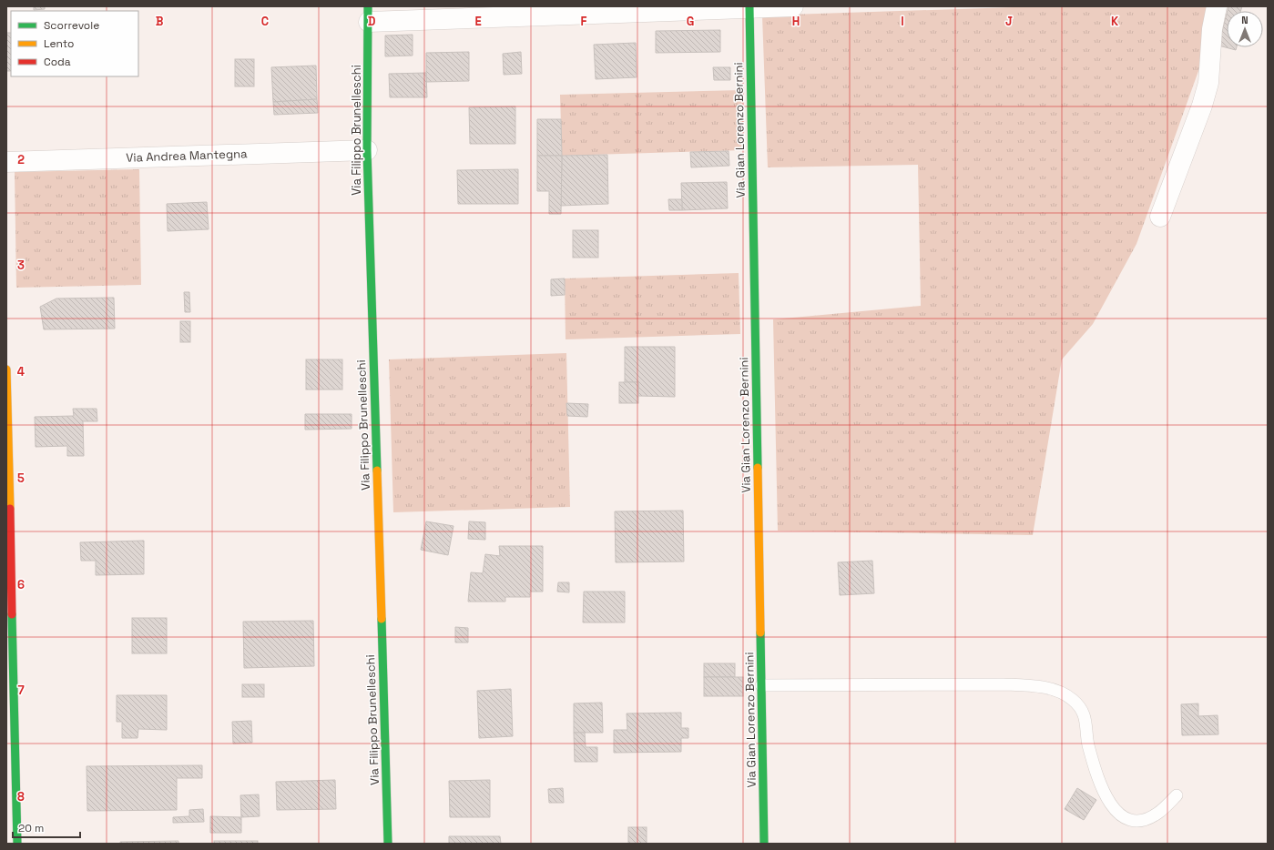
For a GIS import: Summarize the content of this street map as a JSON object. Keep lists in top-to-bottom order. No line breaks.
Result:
{"streets":{"street":["Via Filippo Brunelleschi","Via Gian Lorenzo Bernini","Via Andrea Mantegna"]},"crossings":[["Via Filippo Brunelleschi","Via Andrea Mantegna"]],"legend":["Scorrevole","Lento","Coda"],"scale_bar":"20 m","north":"top","grid":{"columns":["B","C","D","E","F","G","H","I","J","K"],"rows":["2","3","4","5","6","7","8"]}}
